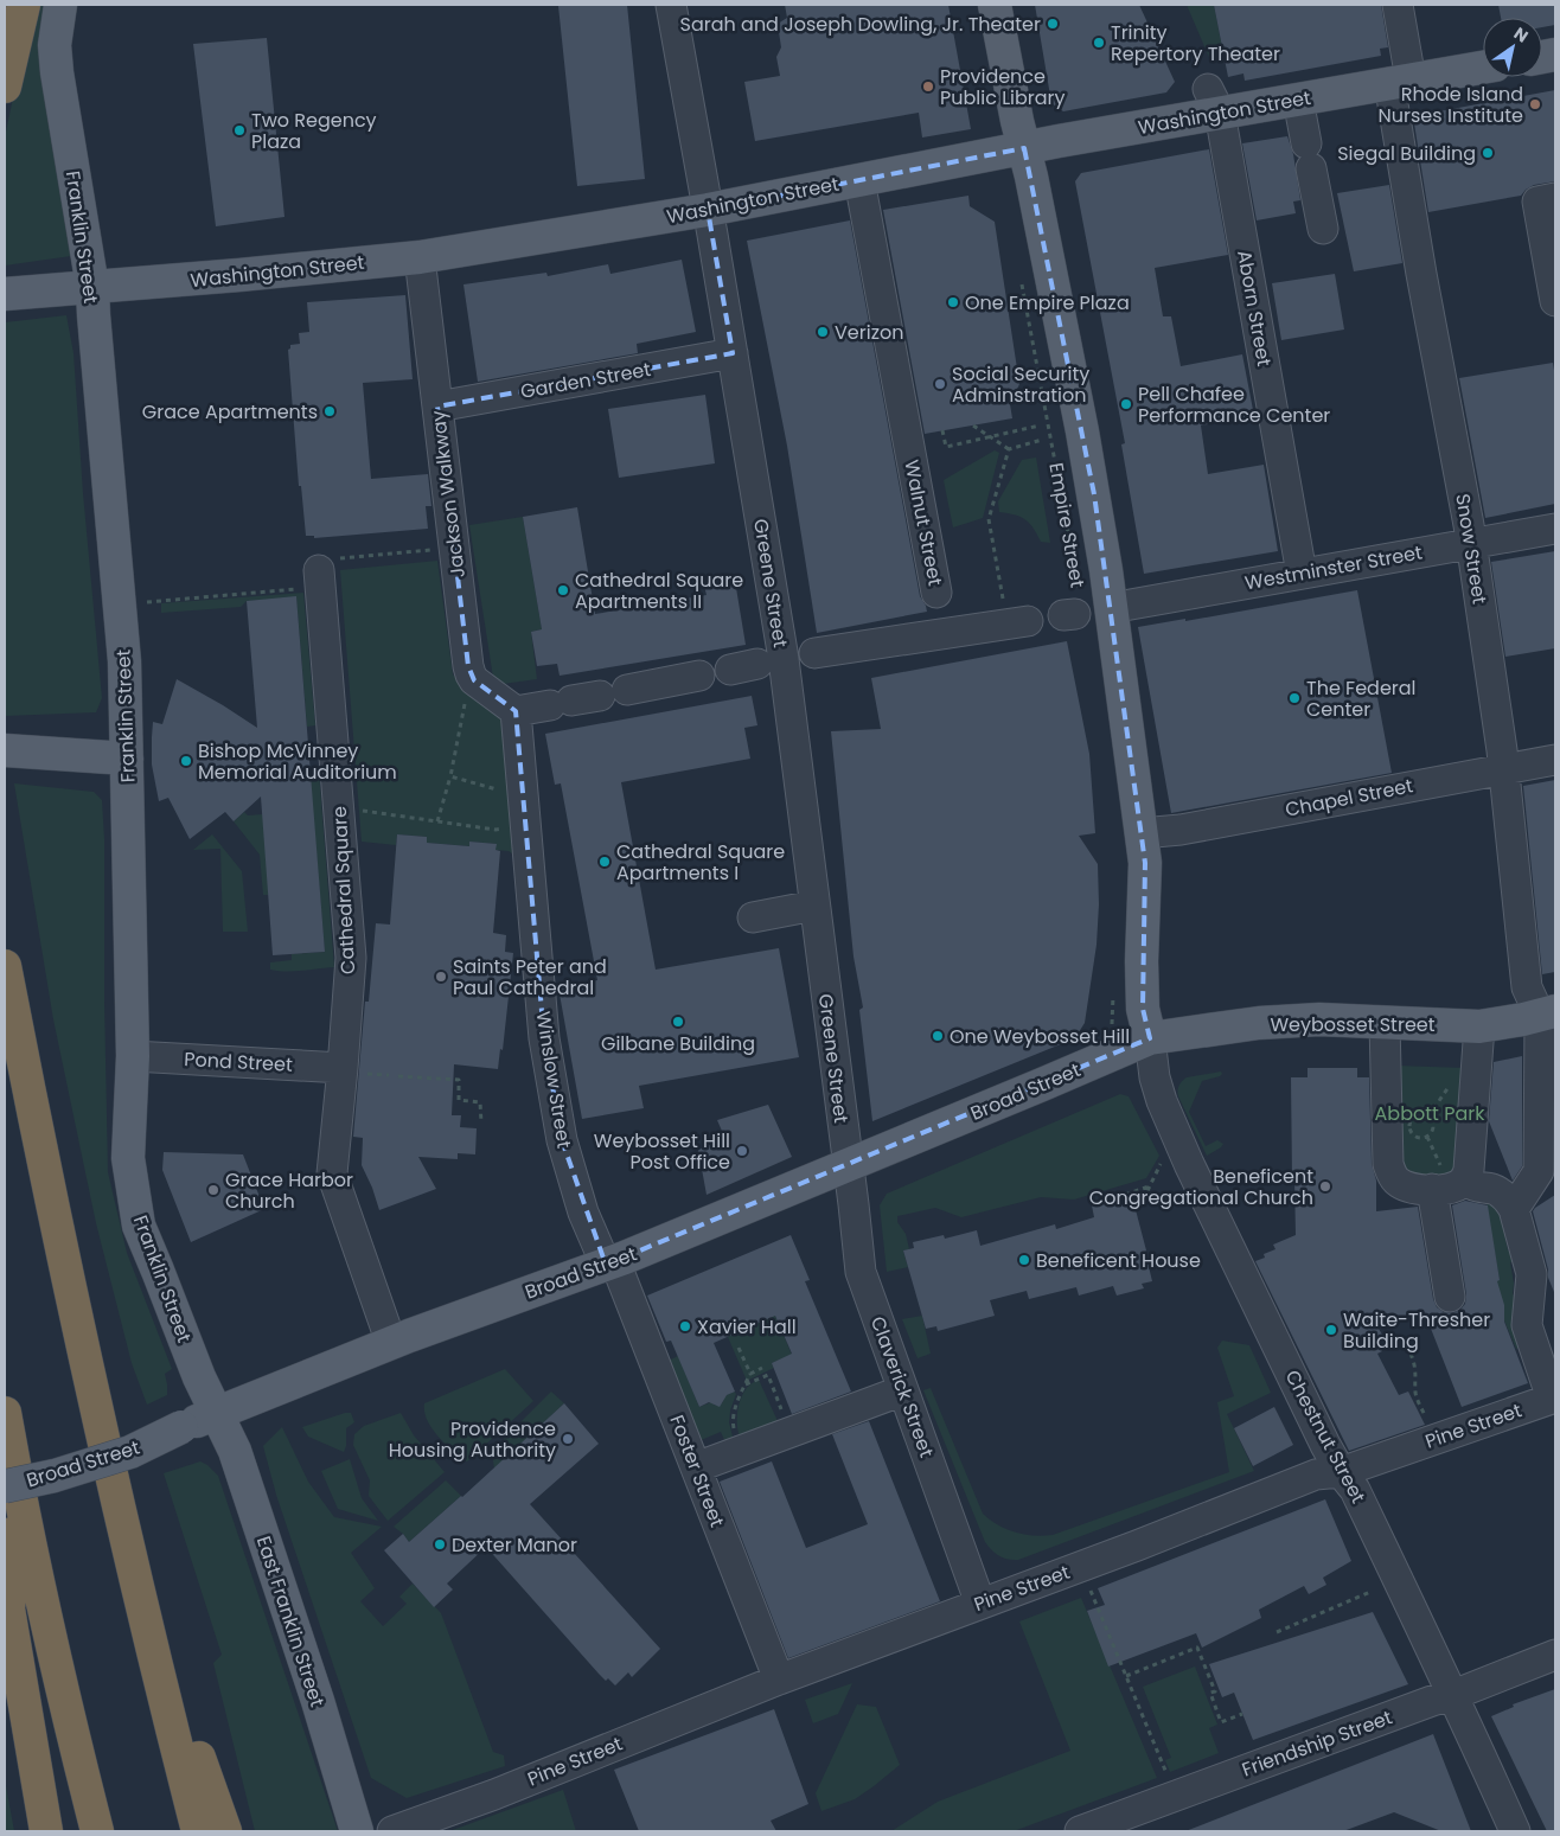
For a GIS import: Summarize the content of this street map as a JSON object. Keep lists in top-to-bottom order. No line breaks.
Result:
{"streets":{"main road":["Washington Street","Franklin Street","Empire Street","Weybosset Street","Broad Street","East Franklin Street"],"street":["Aborn Street","Garden Street","Jackson Walkway","Walnut Street","Snow Street","Westminster Street","Greene Street","Chapel Street","Cathedral Square","Pond Street","Winslow Street","Claverick Street","Pine Street","Chestnut Street","Foster Street","Friendship Street"]},"crossings":[["Washington Street","Franklin Street"],["Washington Street","Aborn Street"],["Washington Street","Jackson Walkway"],["Washington Street","Walnut Street"],["Washington Street","Empire Street"],["Washington Street","Snow Street"],["Washington Street","Greene Street"],["Franklin Street","Pond Street"],["Franklin Street","Broad Street"],["Franklin Street","East Franklin Street"],["Aborn Street","Westminster Street"],["Garden Street","Jackson Walkway"],["Garden Street","Greene Street"],["Empire Street","Westminster Street"],["Empire Street","Chapel Street"],["Empire Street","Weybosset Street"],["Empire Street","Broad Street"],["Empire Street","Chestnut Street"],["Snow Street","Westminster Street"],["Snow Street","Chapel Street"],["Snow Street","Weybosset Street"],["Greene Street","Broad Street"],["Greene Street","Claverick Street"],["Cathedral Square","Pond Street"],["Cathedral Square","Broad Street"],["Weybosset Street","Broad Street"],["Weybosset Street","Chestnut Street"],["Winslow Street","Broad Street"],["Winslow Street","Foster Street"],["Broad Street","Claverick Street"],["Broad Street","Chestnut Street"],["Broad Street","Foster Street"],["Broad Street","East Franklin Street"],["Claverick Street","Pine Street"],["Pine Street","Chestnut Street"],["Pine Street","Foster Street"],["Chestnut Street","Friendship Street"]],"parks":["Abbott Park"],"places":["Sarah and Joseph Dowling, Jr. Theater","Trinity Repertory Theater","Providence Public Library","Rhode Island Nurses Institute","Two Regency Plaza","Siegal Building","One Empire Plaza","Verizon","Social Security Adminstration","Pell Chafee Performance Center","Grace Apartments","Cathedral Square Apartments II","The Federal Center","Bishop McVinney Memorial Auditorium","Cathedral Square Apartments I","Saints Peter and Paul Cathedral","Gilbane Building","One Weybosset Hill","Weybosset Hill Post Office","Beneficent Congregational Church","Grace Harbor Church","Beneficent House","Xavier Hall","Waite-Thresher Building","Providence Housing Authority","Dexter Manor"],"north":"top right"}
